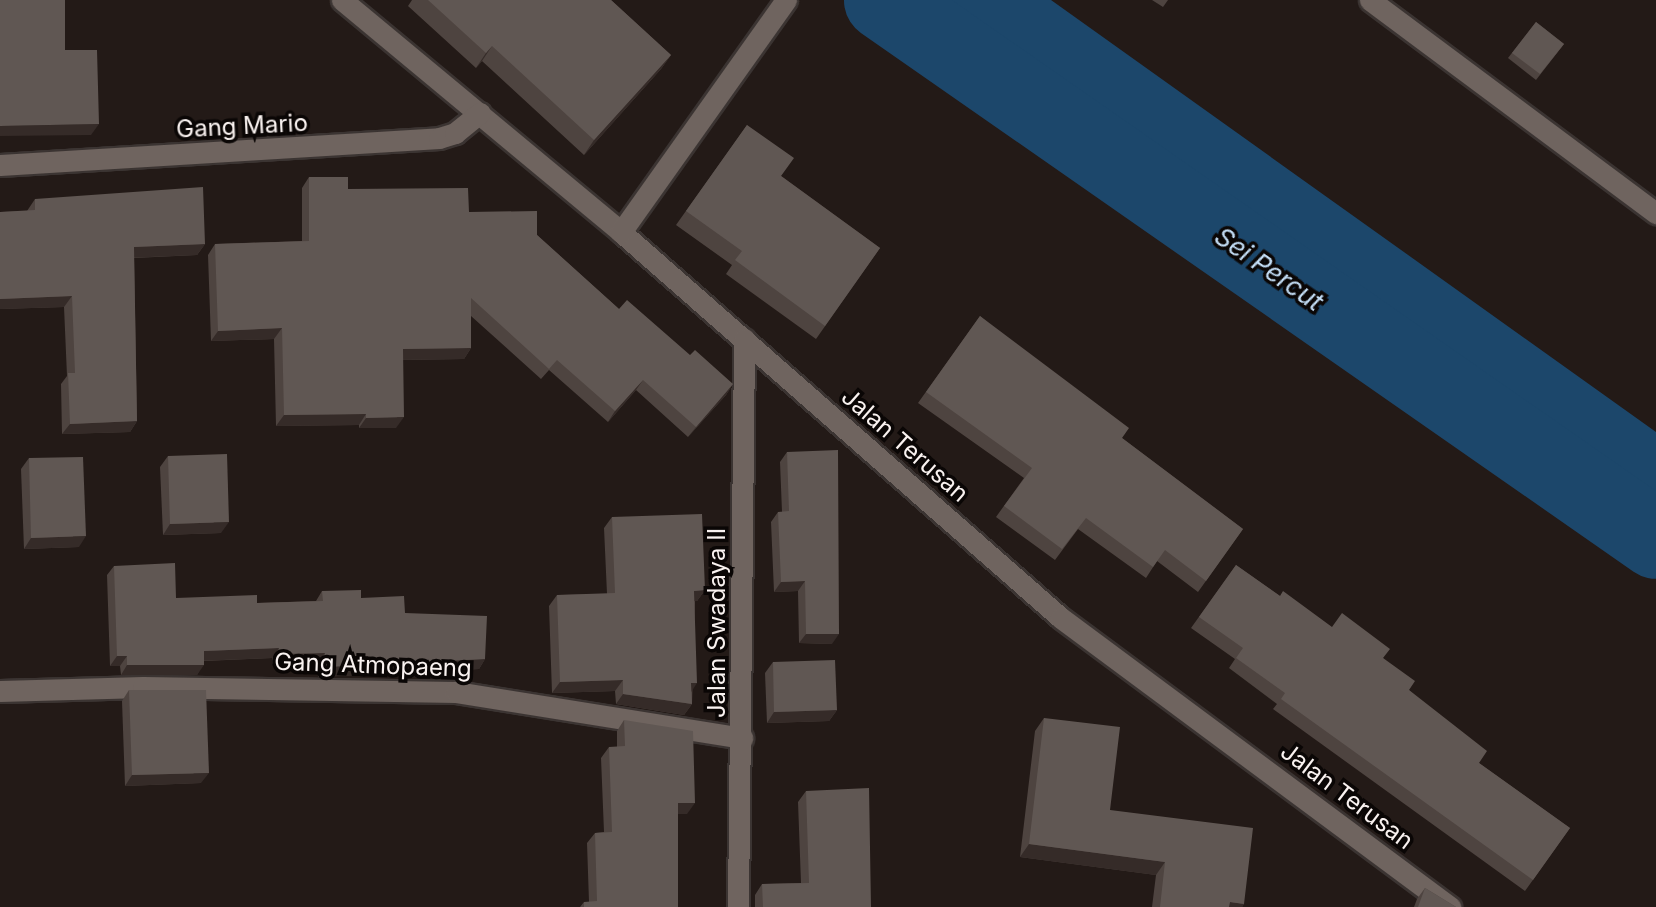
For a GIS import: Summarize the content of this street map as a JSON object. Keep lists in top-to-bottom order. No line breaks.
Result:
{"streets":{"street":["Gang Mario","Jalan Terusan","Jalan Swadaya II","Gang Atmopaeng"]},"crossings":[["Gang Mario","Jalan Terusan"],["Jalan Terusan","Jalan Swadaya II"],["Jalan Swadaya II","Gang Atmopaeng"]],"water":["Sei Percut"]}
